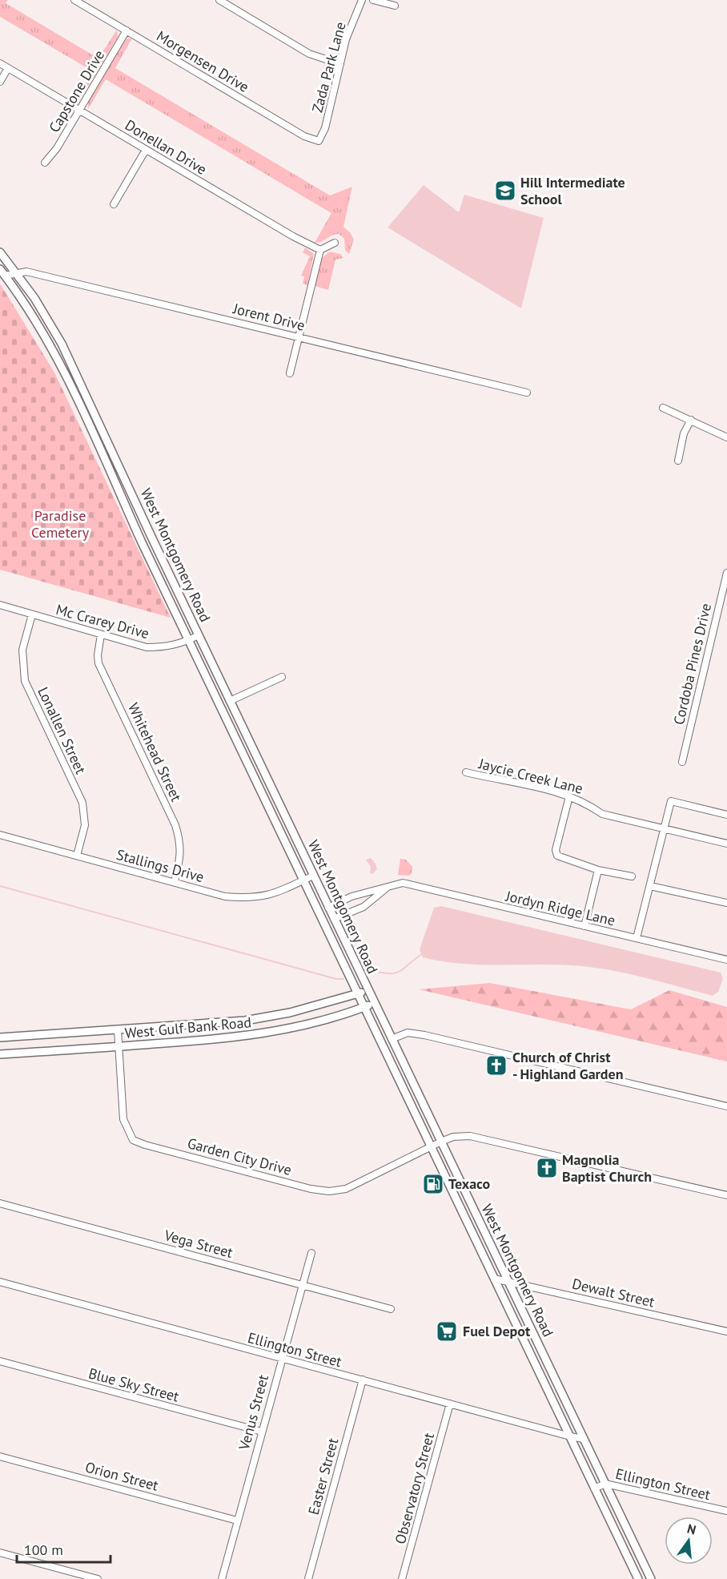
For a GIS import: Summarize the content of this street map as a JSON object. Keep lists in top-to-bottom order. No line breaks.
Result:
{"streets":{"main road":["West Montgomery Road","West Gulf Bank Road"],"street":["Morgensen Drive","Zada Park Lane","Capstone Drive","Donellan Drive","Jorent Drive","Mc Crarey Drive","Cordoba Pines Drive","Lonallen Street","Whitehead Street","Jaycie Creek Lane","Stallings Drive","Jordyn Ridge Lane","Garden City Drive","Vega Street","Dewalt Street","Ellington Street","Blue Sky Street","Venus Street","Orion Street","Easter Street","Observatory Street"]},"crossings":[["Morgensen Drive","Zada Park Lane"],["Morgensen Drive","Capstone Drive"],["Capstone Drive","Donellan Drive"],["Jorent Drive","West Montgomery Road"],["West Montgomery Road","Mc Crarey Drive"],["West Montgomery Road","Stallings Drive"],["West Montgomery Road","Jordyn Ridge Lane"],["West Montgomery Road","West Gulf Bank Road"],["West Montgomery Road","Garden City Drive"],["West Montgomery Road","Dewalt Street"],["West Montgomery Road","Ellington Street"],["Mc Crarey Drive","Lonallen Street"],["Mc Crarey Drive","Whitehead Street"],["Lonallen Street","Stallings Drive"],["Whitehead Street","Stallings Drive"],["West Gulf Bank Road","Garden City Drive"],["Vega Street","Venus Street"],["Ellington Street","Venus Street"],["Ellington Street","Easter Street"],["Ellington Street","Observatory Street"],["Blue Sky Street","Venus Street"],["Venus Street","Orion Street"]],"parks":["Paradise Cemetery"],"places":{"school or university":["Hill Intermediate School"],"church":["Church of Christ - Highland Garden","Magnolia Baptist Church"],"fuel station":["Texaco"],"supermarket":["Fuel Depot"]},"scale_bar":"100 m","north":"top"}
